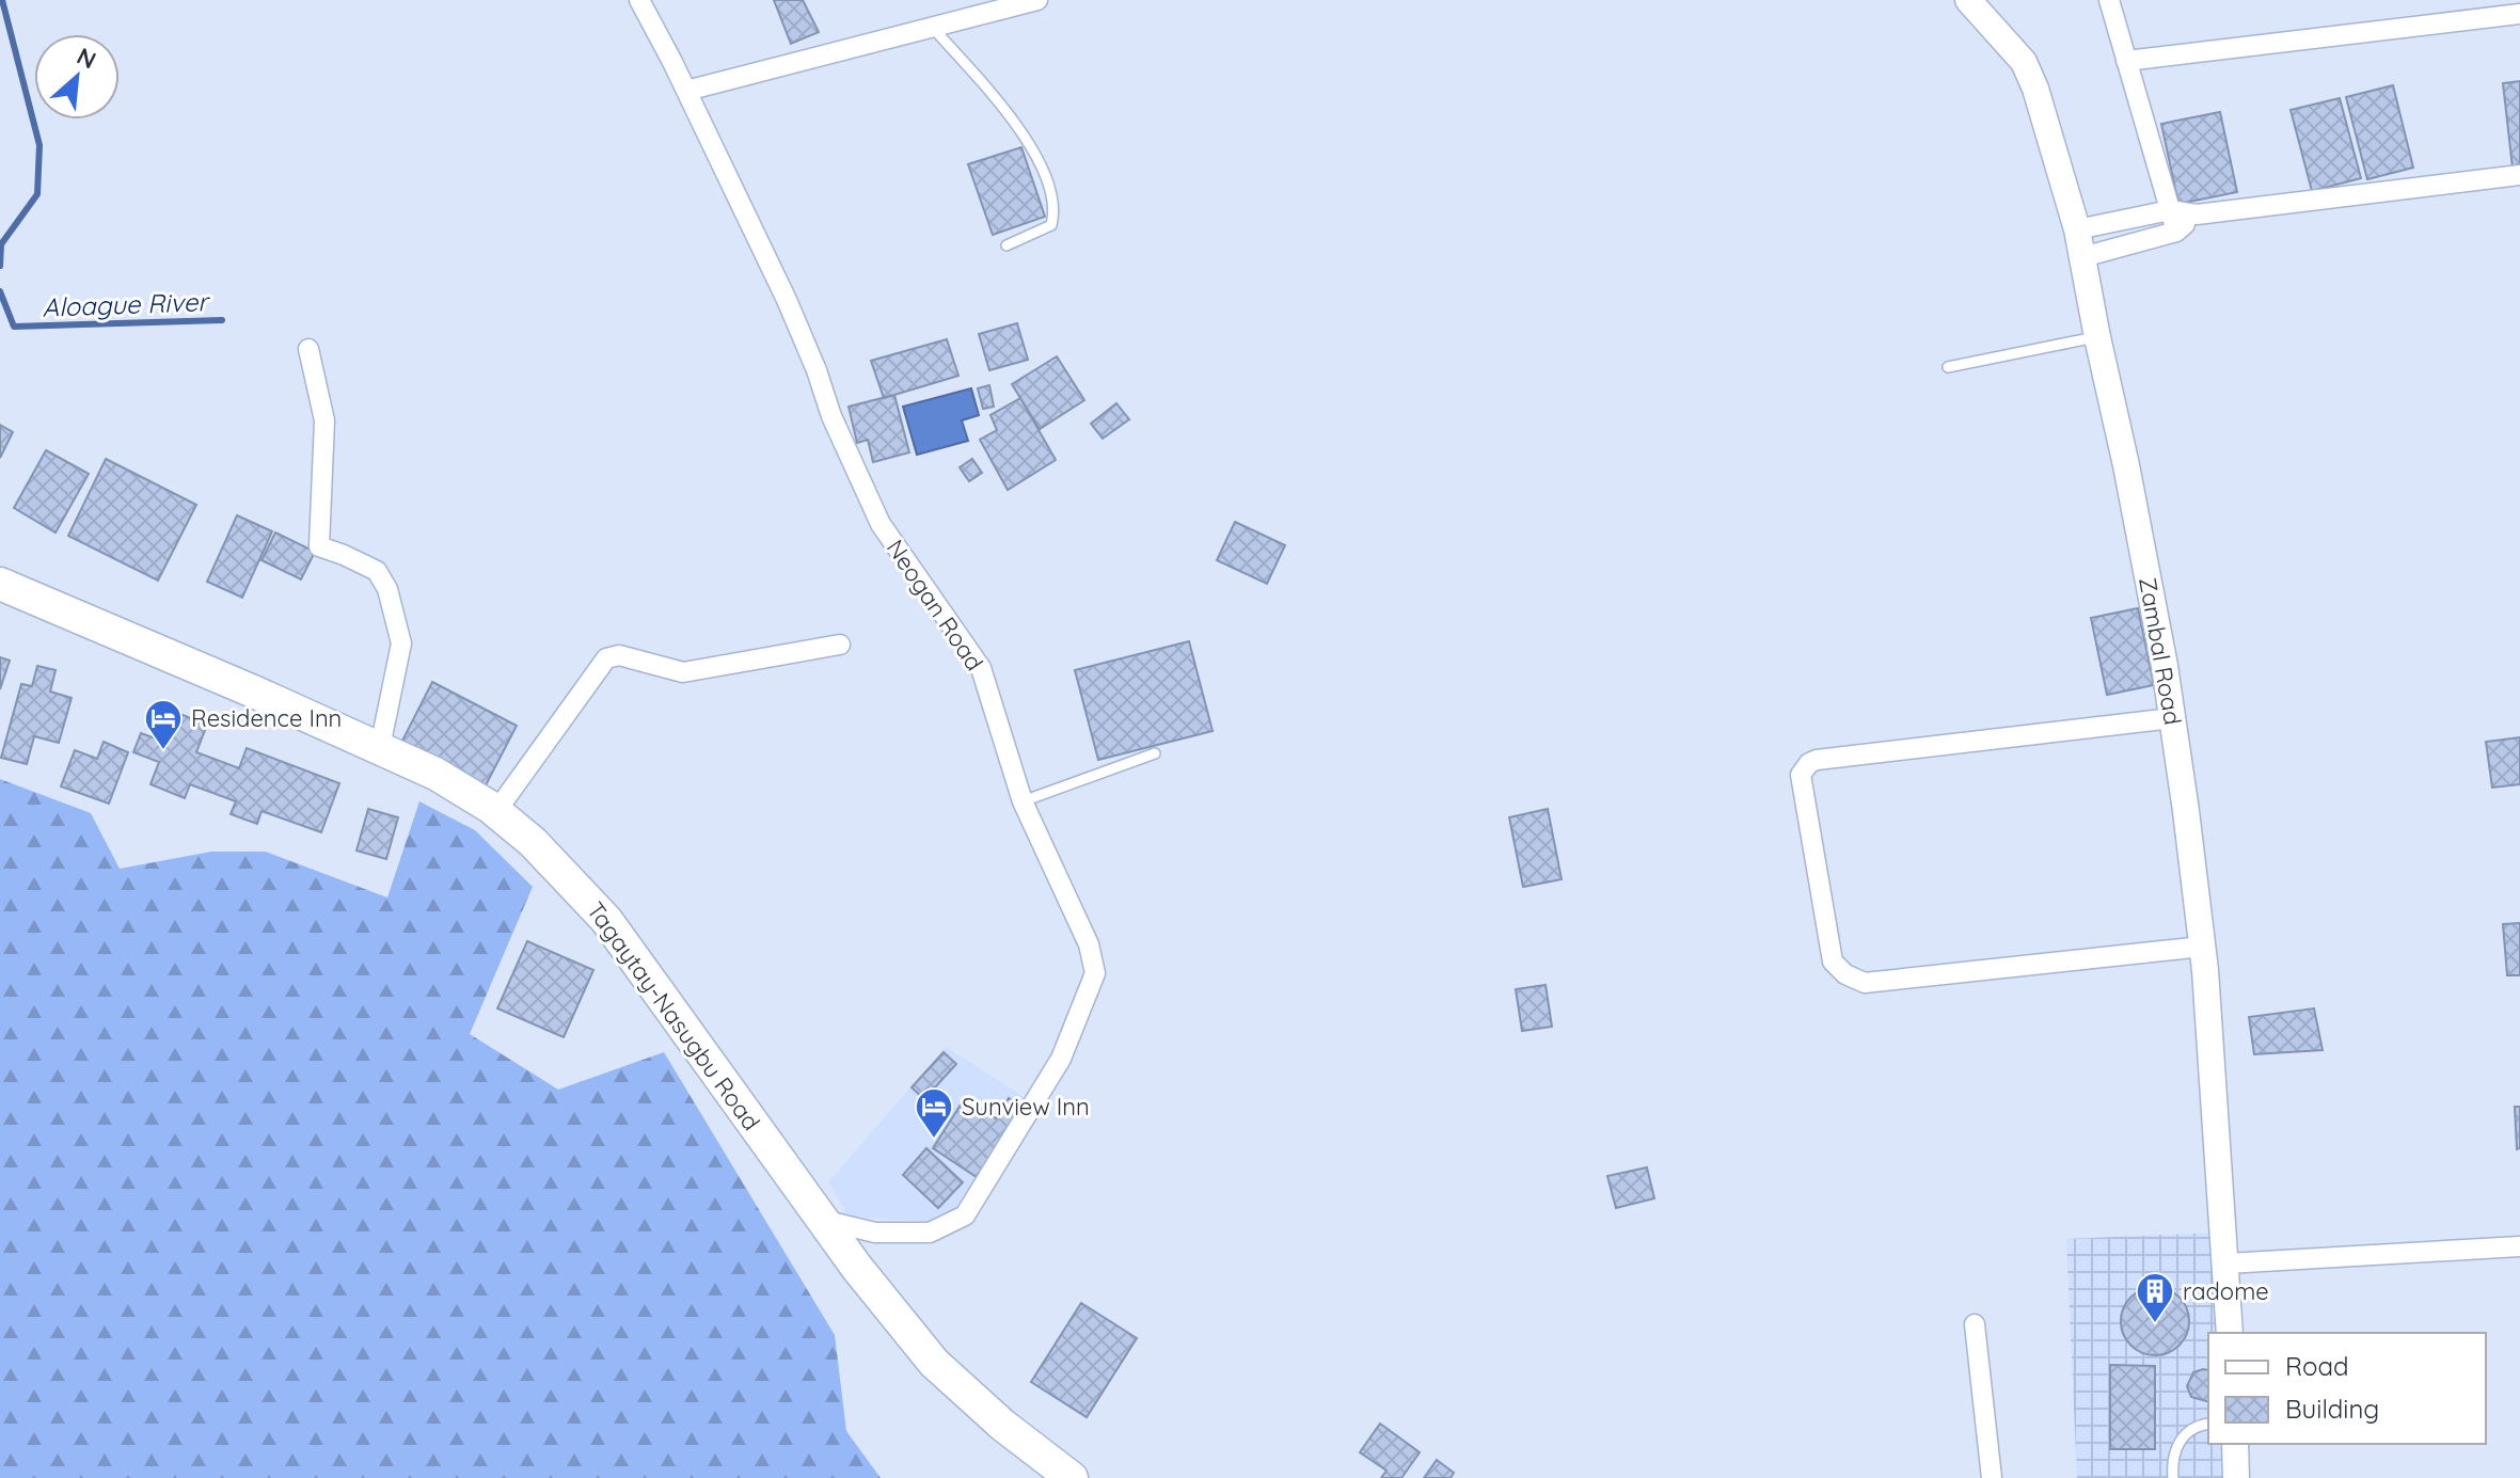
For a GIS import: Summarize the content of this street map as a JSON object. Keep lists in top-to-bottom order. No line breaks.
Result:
{"streets":{"main road":["Tagaytay-Nasugbu Road"],"street":["Neogan Road","Zambal Road"]},"crossings":[["Neogan Road","Tagaytay-Nasugbu Road"]],"water":["Aloague River"],"places":{"hotel":["Residence Inn","Sunview Inn"],"building":["radome"]},"legend":["Road","Building"],"north":"top right"}
